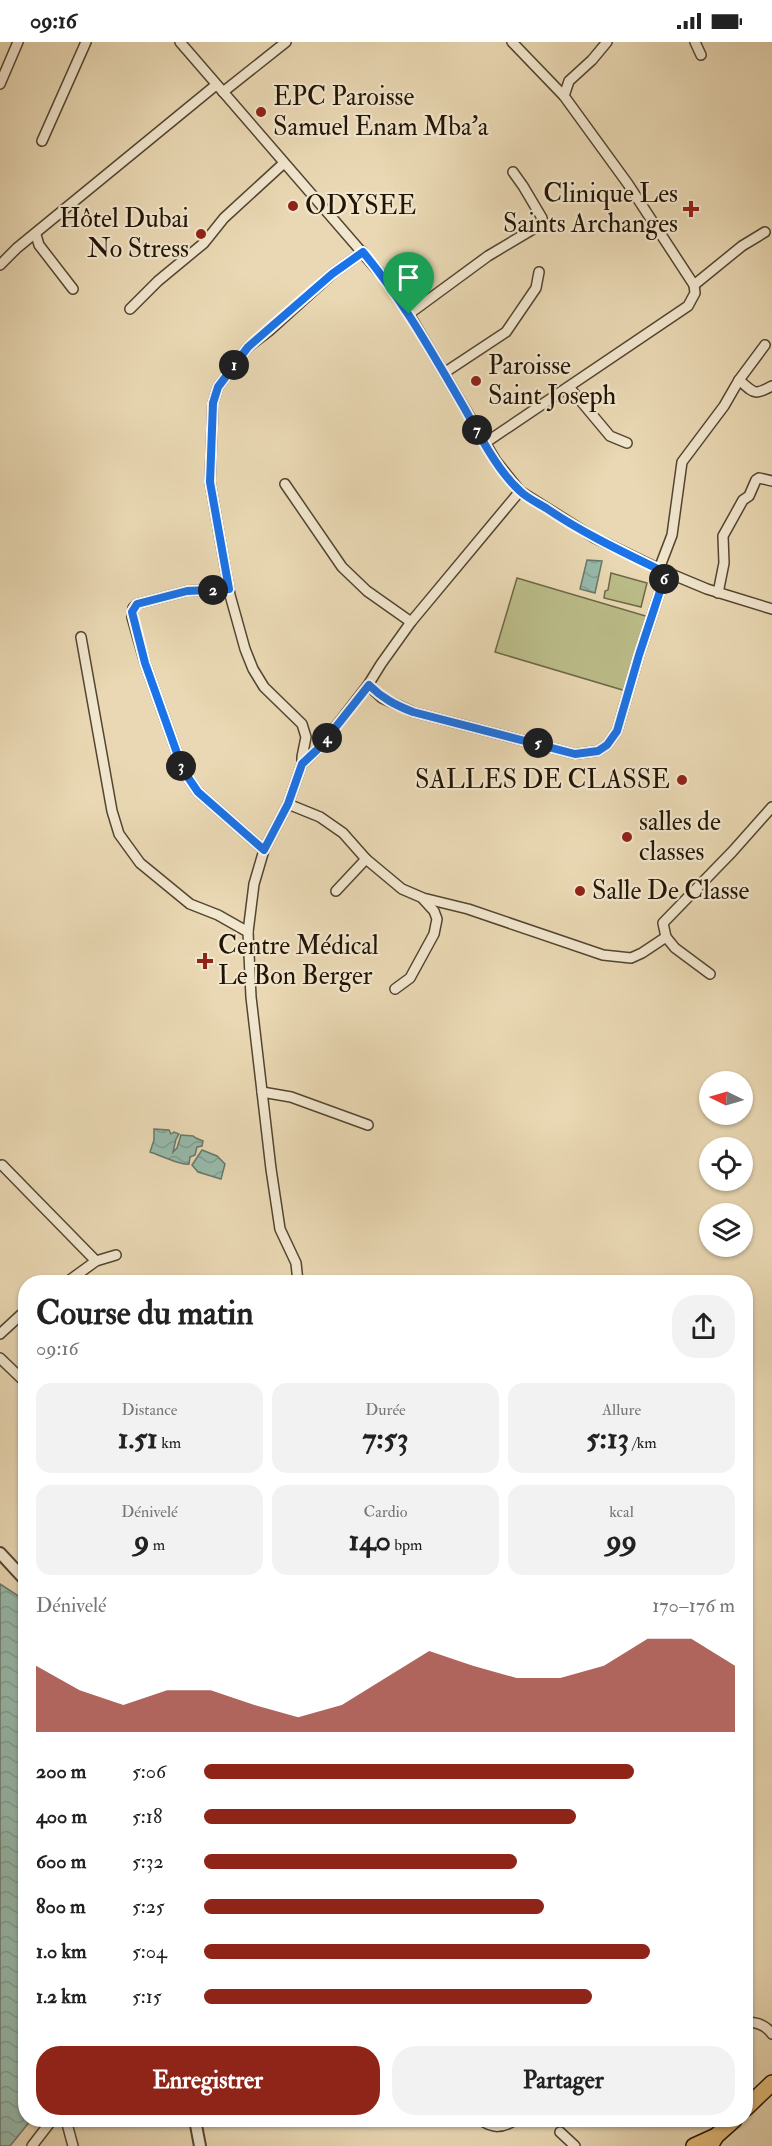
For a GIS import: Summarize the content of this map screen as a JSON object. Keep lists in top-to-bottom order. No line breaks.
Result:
{"places":{"other":["EPC Paroisse Samuel Enam Mba’a","ODYSEE","Hôtel Dubai No Stress","Paroisse Saint Joseph","SALLES DE CLASSE","salles de classes","Salle De Classe"],"health":["Clinique Les Saints Archanges","Centre Médical Le Bon Berger"]},"north":"left","page":{"status":"09:16","pins":["1","7","6","2","4","5","3"],"heading":["Course du matin","09:16"],"stats":[["Distance","1.51 km"],["Durée","7:53"],["Allure","5:13 /km"],["Dénivelé","9 m"],["Cardio","140 bpm"],["kcal","99"]],"chart":["Dénivelé","170–176 m"],"list":[{"name":"200 m","note":"5:06"},{"name":"400 m","note":"5:18"},{"name":"600 m","note":"5:32"},{"name":"800 m","note":"5:25"},{"name":"1.0 km","note":"5:04"},{"name":"1.2 km","note":"5:15"}],"buttons":["Enregistrer","Partager"]}}
